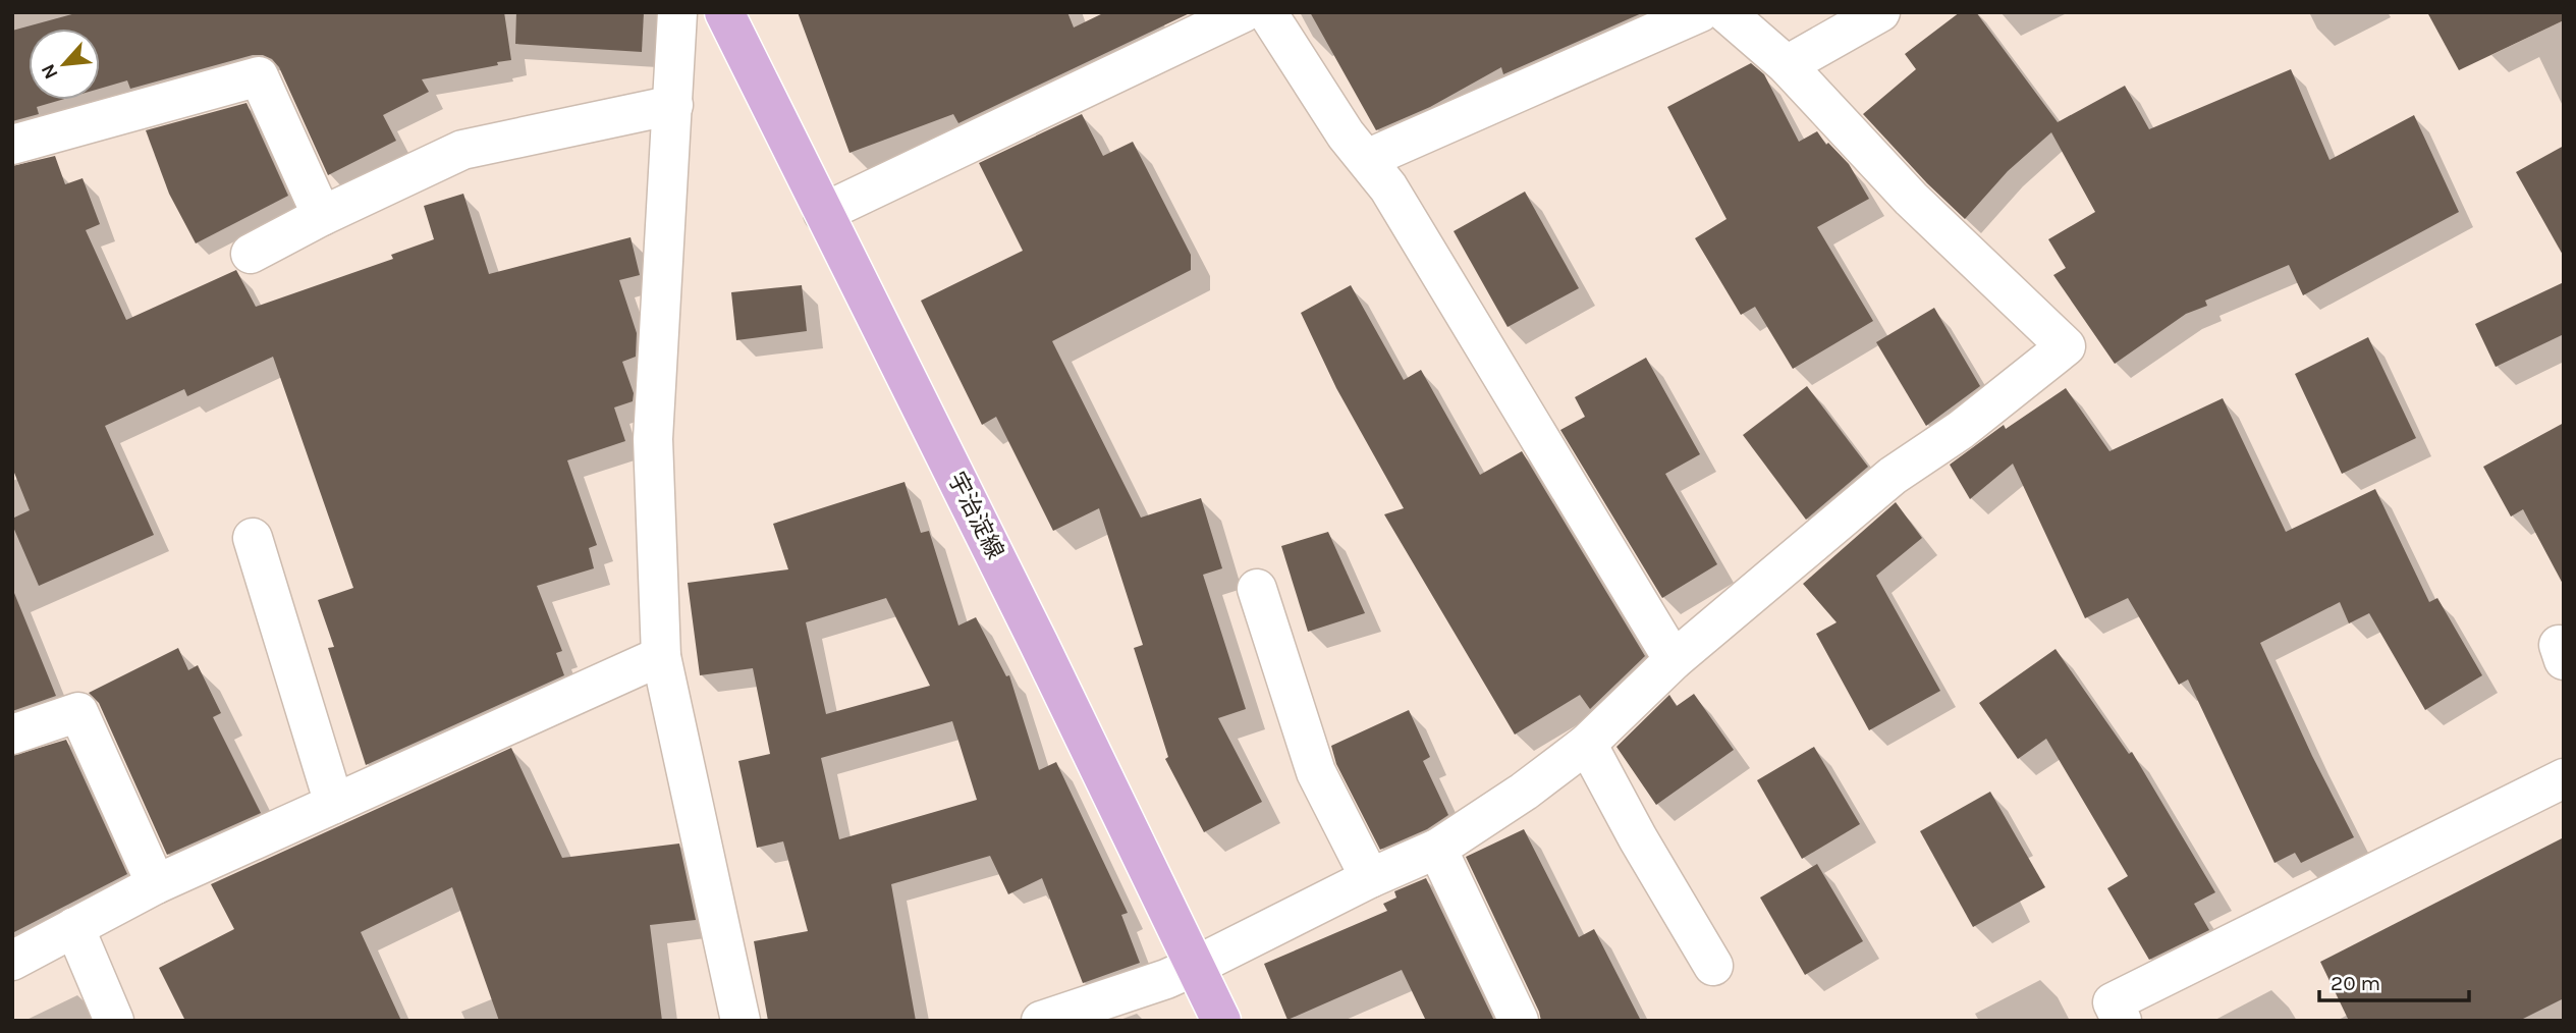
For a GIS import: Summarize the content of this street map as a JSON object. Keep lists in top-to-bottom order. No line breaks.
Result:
{"streets":{"main road":["宇治淀線"]},"scale_bar":"20 m","north":"bottom left"}
